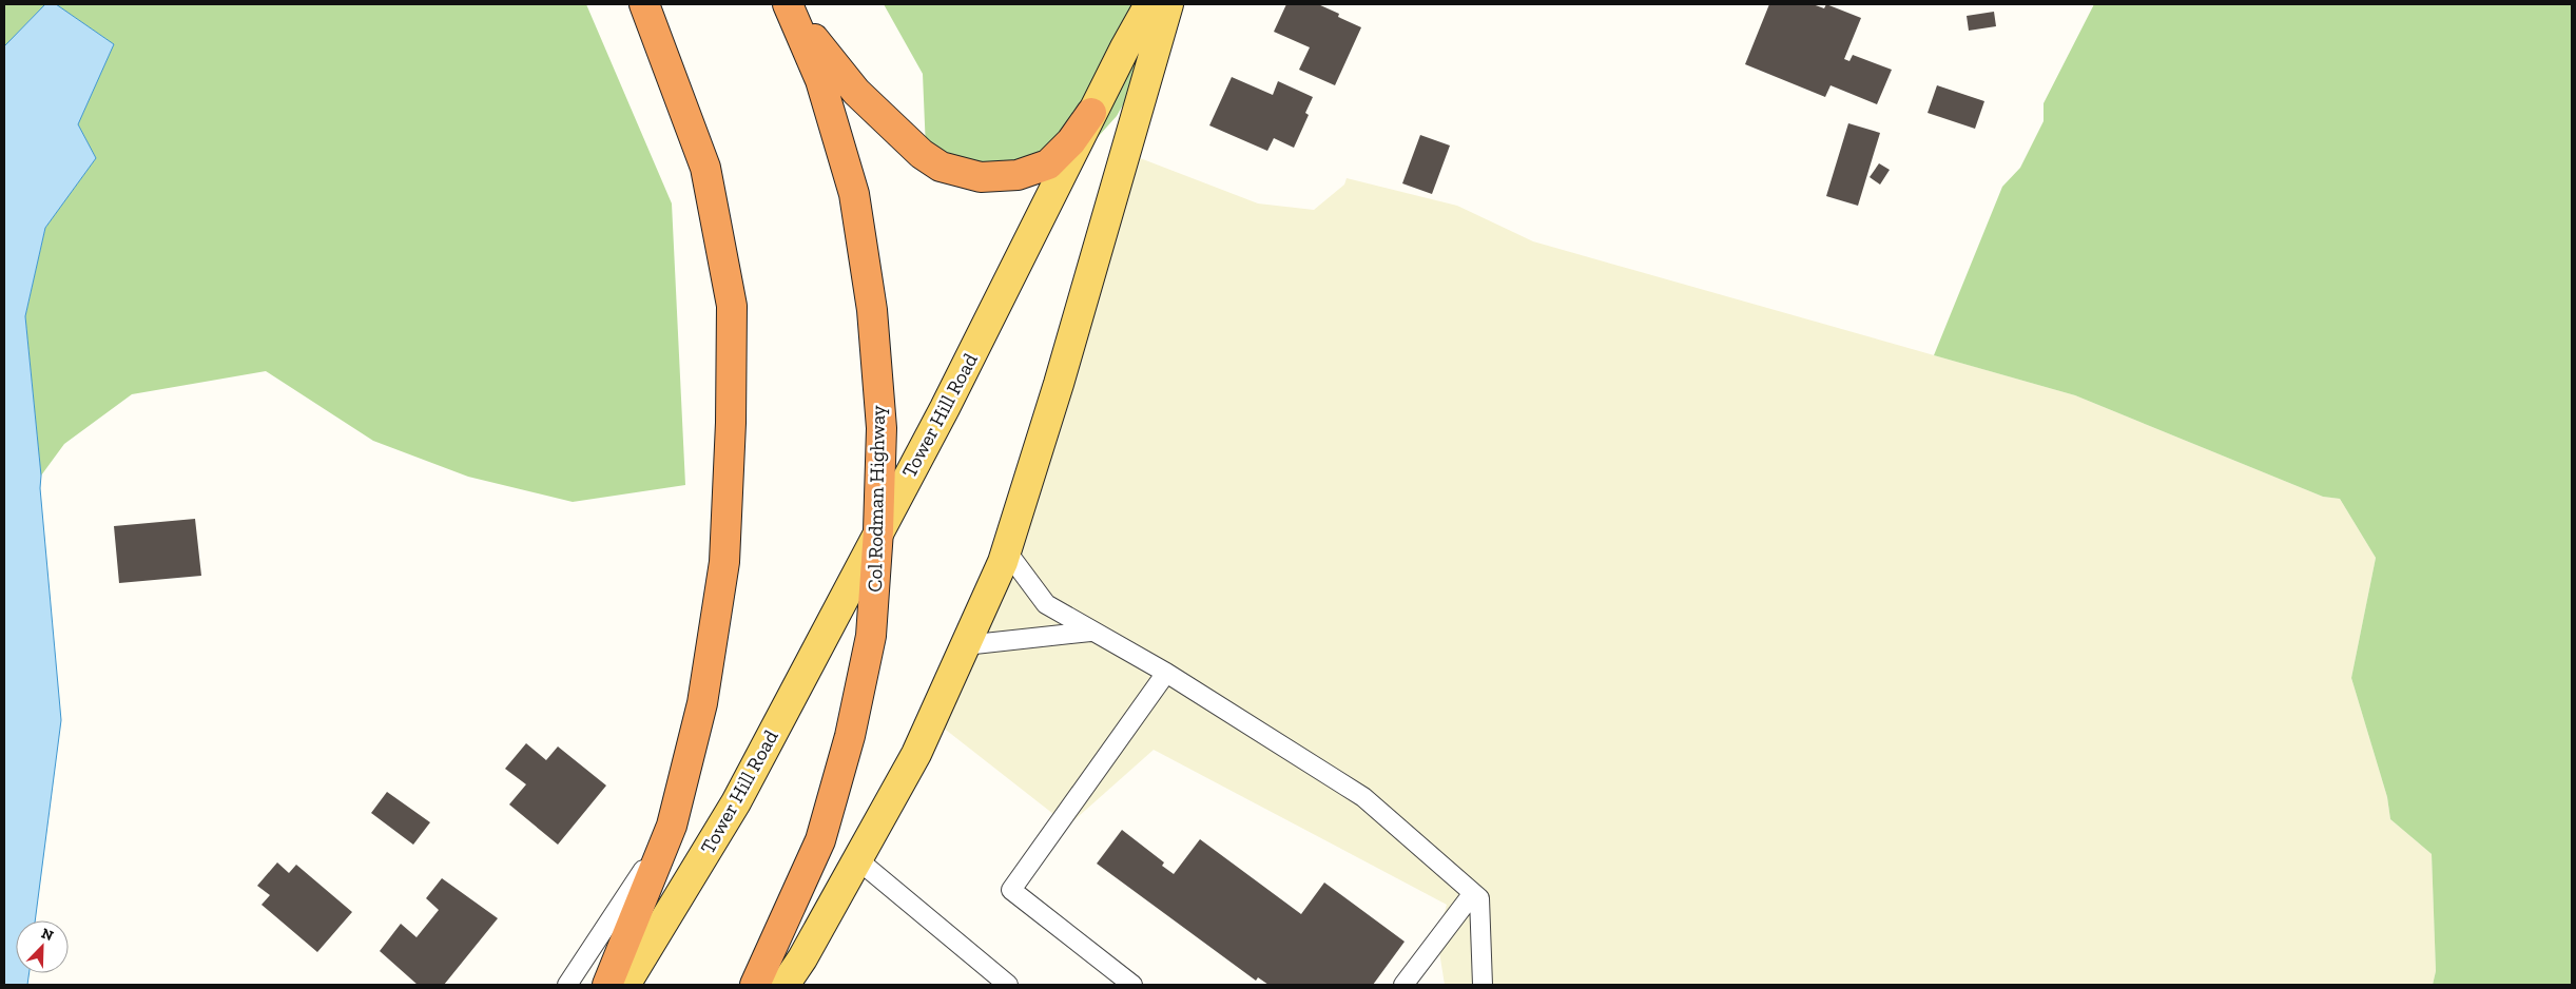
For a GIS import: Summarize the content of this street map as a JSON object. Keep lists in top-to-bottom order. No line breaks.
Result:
{"streets":{"highway":["Col Rodman Highway"],"main road":["Tower Hill Road"]},"crossings":[["Tower Hill Road","Col Rodman Highway"]],"north":"top right"}
